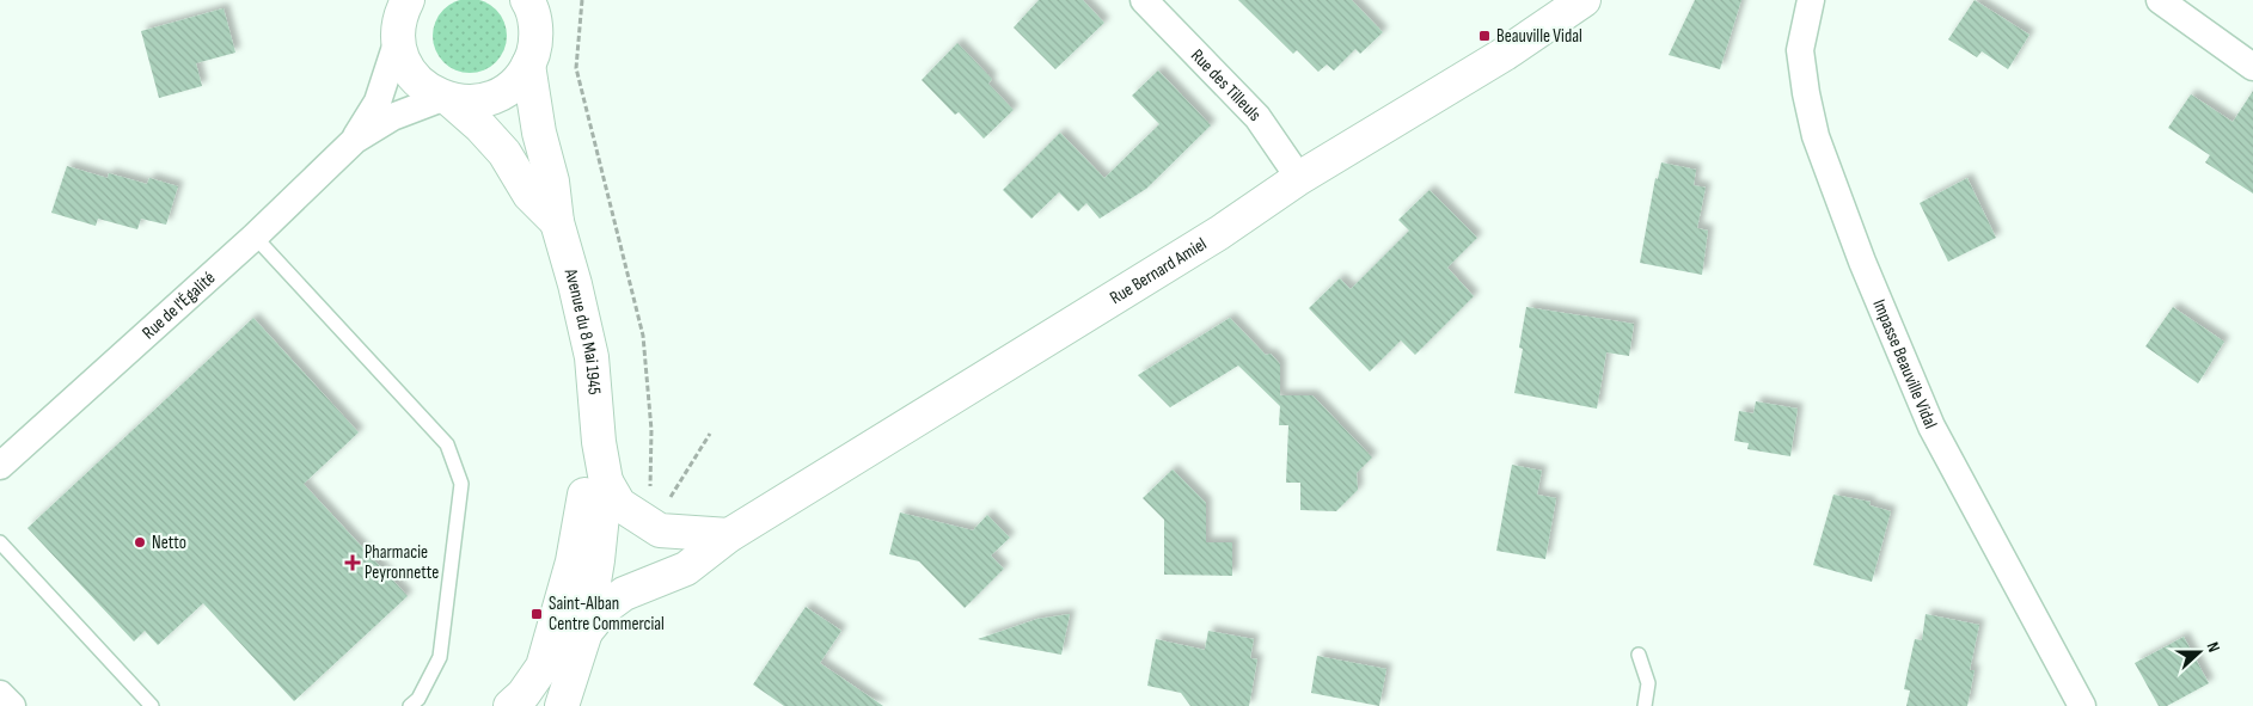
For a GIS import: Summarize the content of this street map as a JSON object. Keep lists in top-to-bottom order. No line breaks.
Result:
{"streets":{"main road":["Rue Bernard Amiel","Avenue du 8 Mai 1945"],"street":["Rue des Tilleuls","Rue de l'Égalité","Impasse Beauville Vidal"]},"crossings":[["Rue des Tilleuls","Rue Bernard Amiel"],["Rue Bernard Amiel","Avenue du 8 Mai 1945"],["Rue de l'Égalité","Avenue du 8 Mai 1945"]],"places":{"transit":["Beauville Vidal","Saint-Alban Centre Commercial"],"other":["Netto"],"health":["Pharmacie Peyronnette"]},"north":"right"}
